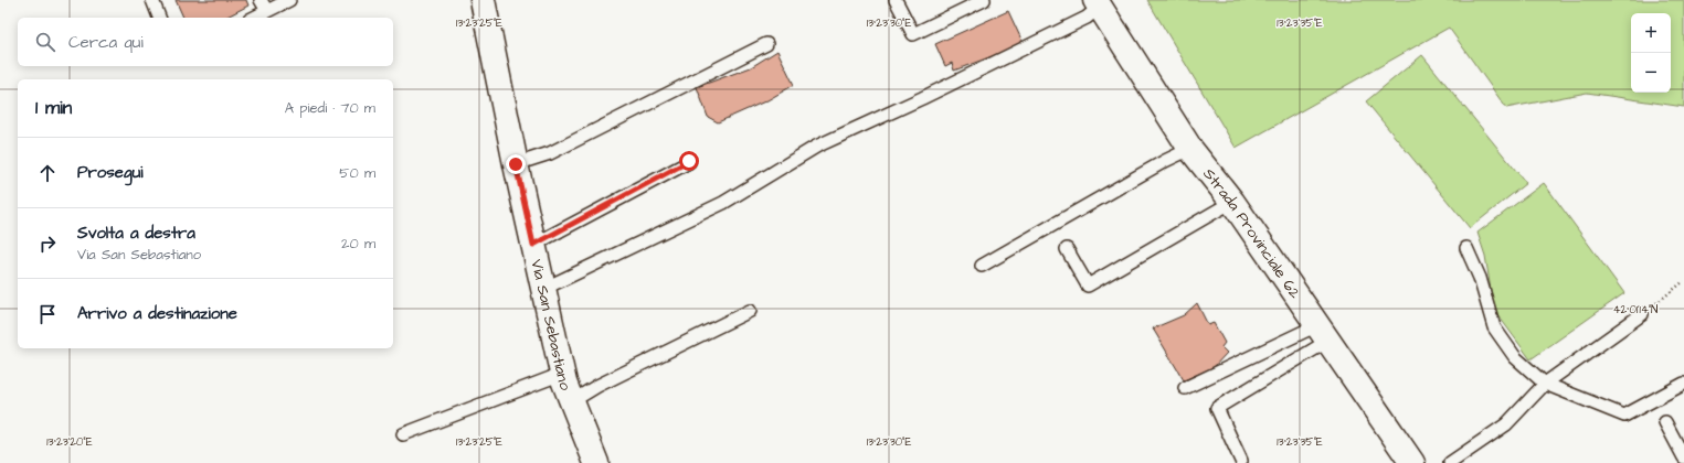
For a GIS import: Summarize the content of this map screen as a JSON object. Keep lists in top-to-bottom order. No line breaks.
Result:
{"streets":{"street":["Strada Provinciale 62","Via San Sebastiano"]},"page":{"map_buttons":["+","−"],"search":"Cerca qui","heading":["1 min","A piedi · 70 m"],"list":[["Prosegui","50 m"],["Svolta a destra","Via San Sebastiano","20 m"],"Arrivo a destinazione"]},"coordinates":["13°23'25\"E","13°23'30\"E","13°23'35\"E","42°01'14\"N","13°23'20\"E"]}
